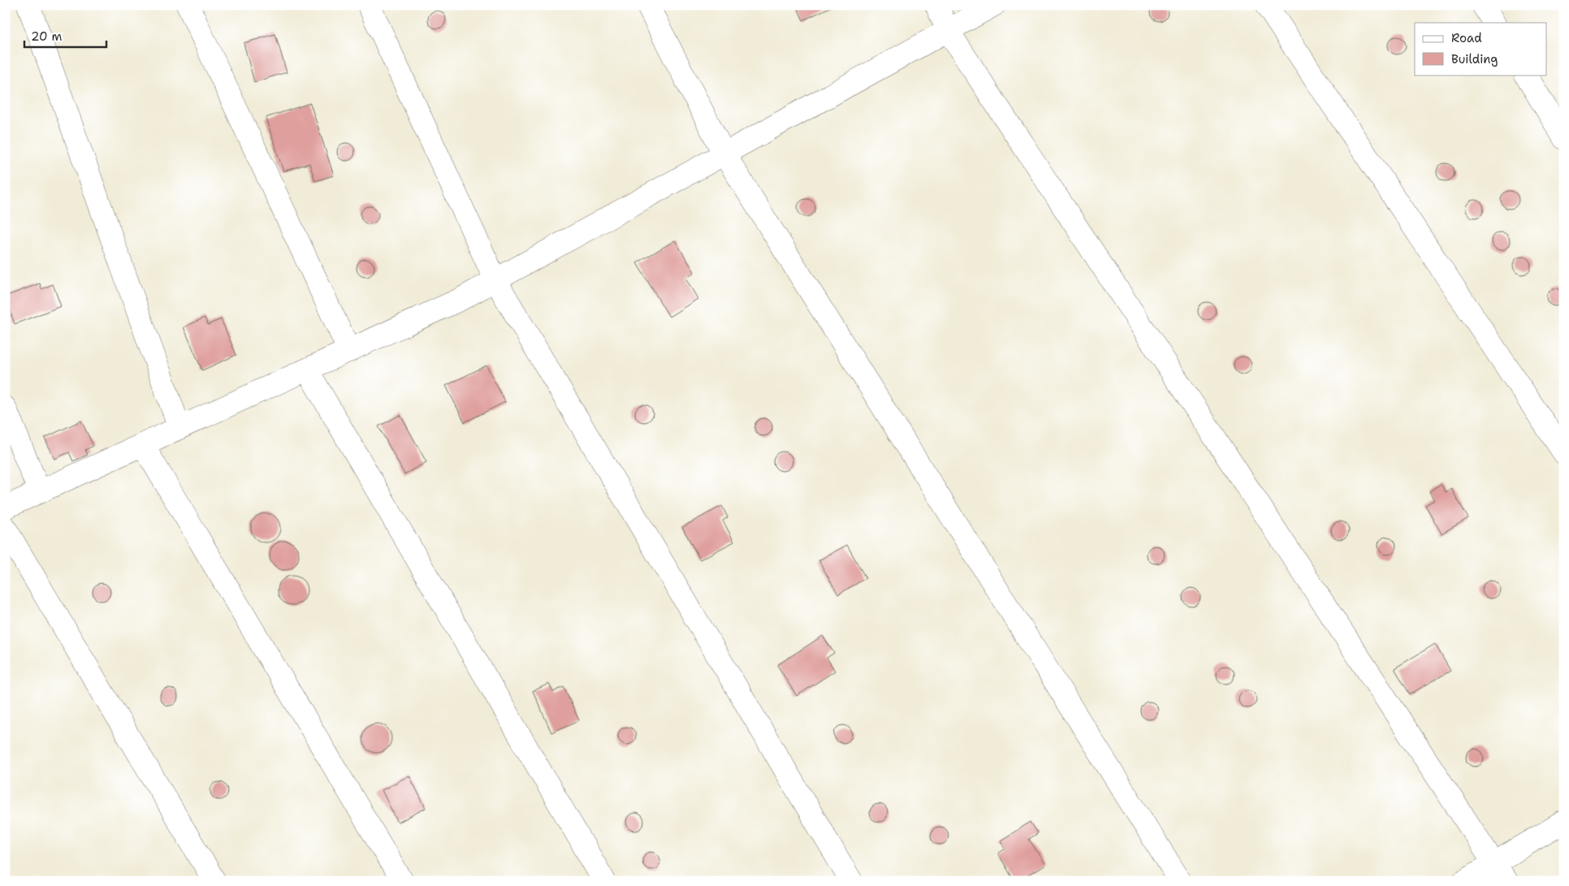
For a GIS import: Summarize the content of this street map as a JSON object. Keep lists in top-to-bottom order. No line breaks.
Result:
{"legend":["Road","Building"],"scale_bar":"20 m"}
